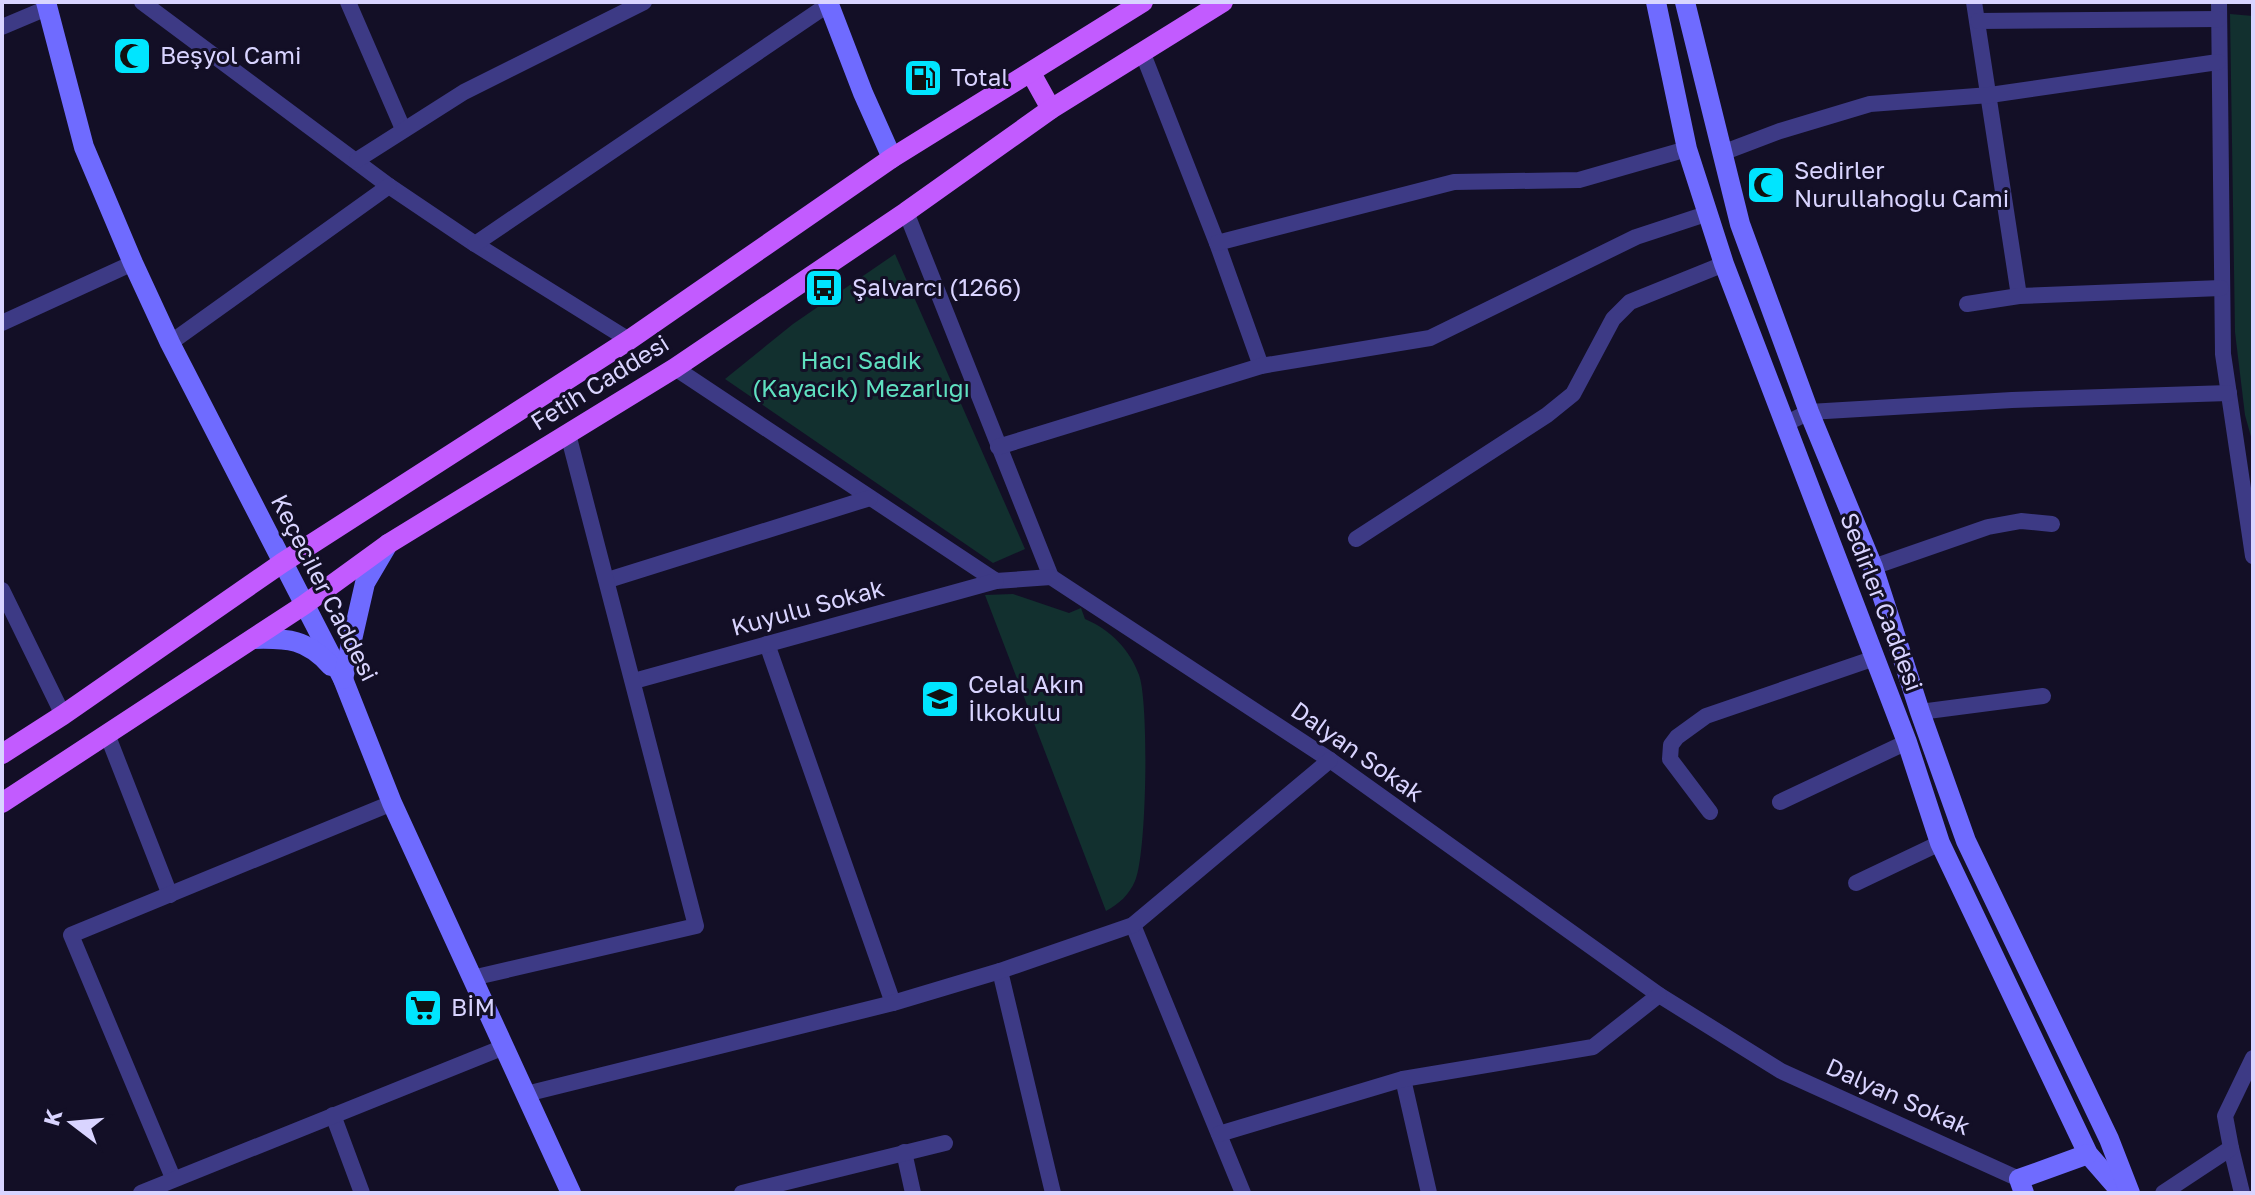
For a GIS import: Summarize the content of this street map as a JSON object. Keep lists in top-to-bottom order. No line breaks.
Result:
{"streets":{"main road":["Fetih Caddesi","Keçeciler Caddesi","Sedirler Caddesi"],"street":["Kuyulu Sokak","Dalyan Sokak"]},"crossings":[["Fetih Caddesi","Keçeciler Caddesi"]],"parks":["Hacı Sadık (Kayacık) Mezarlığı"],"places":{"mosque":["Beşyol Cami","Sedirler Nurullahoğlu Cami"],"fuel station":["Total"],"bus stop":["Şalvarcı (1266)"],"school or university":["Celal Akın İlkokulu"],"supermarket":["BİM"]},"north":"left"}
